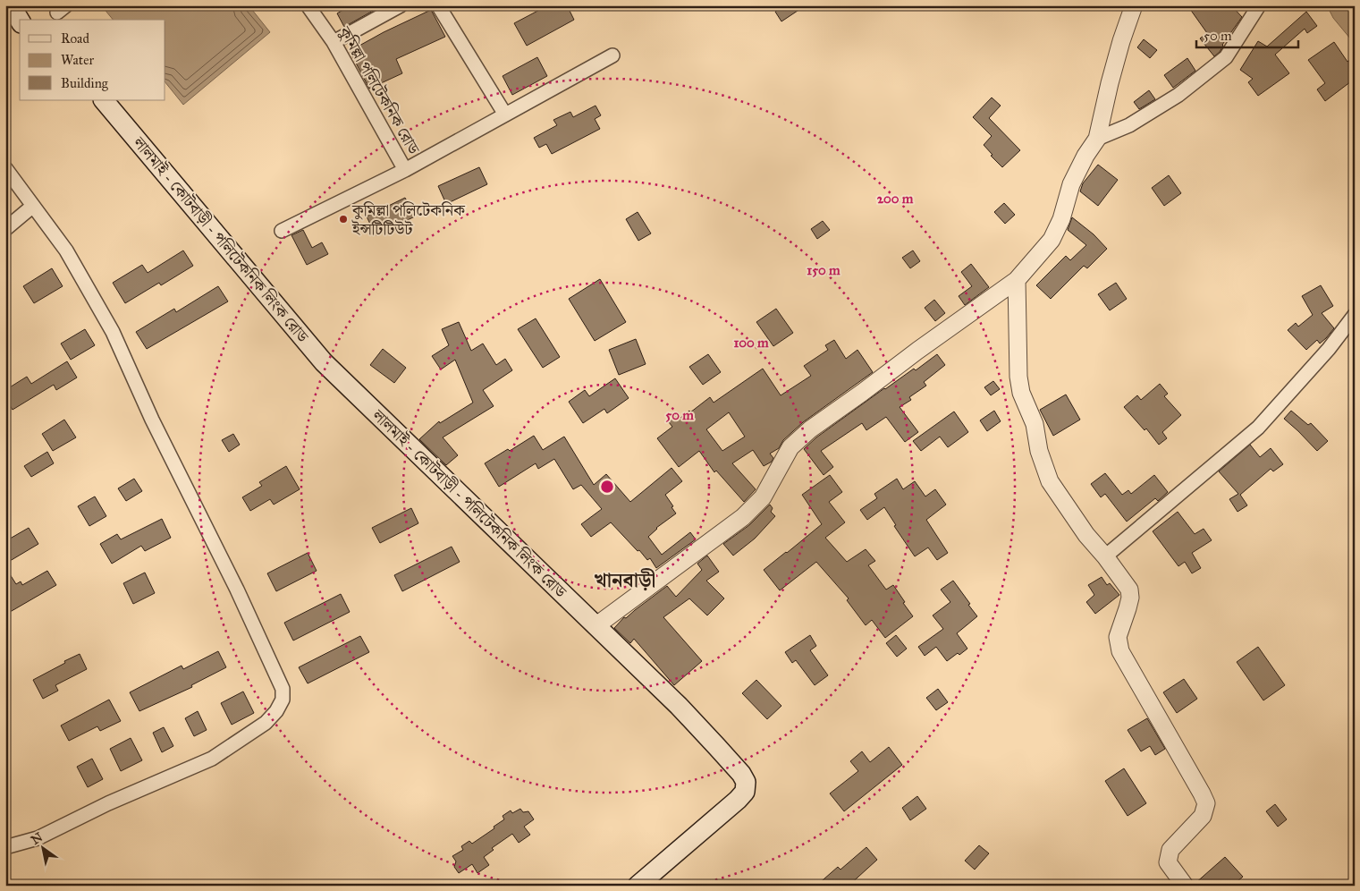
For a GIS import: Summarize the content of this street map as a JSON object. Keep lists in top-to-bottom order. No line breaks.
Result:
{"streets":{"main road":["লালমাই - কোটবাড়ী - পলিটেকনিক লিংক রোড"],"street":["কুমিল্লা পলিটেকনিক রোড"]},"districts":["খানবাড়ী"],"places":["কুমিল্লা পলিটেকনিক ইন্সটিটিউট"],"legend":["Road","Water","Building"],"scale_bar":"50 m","north":"top left","rings":["200 m","150 m","100 m","50 m"]}
